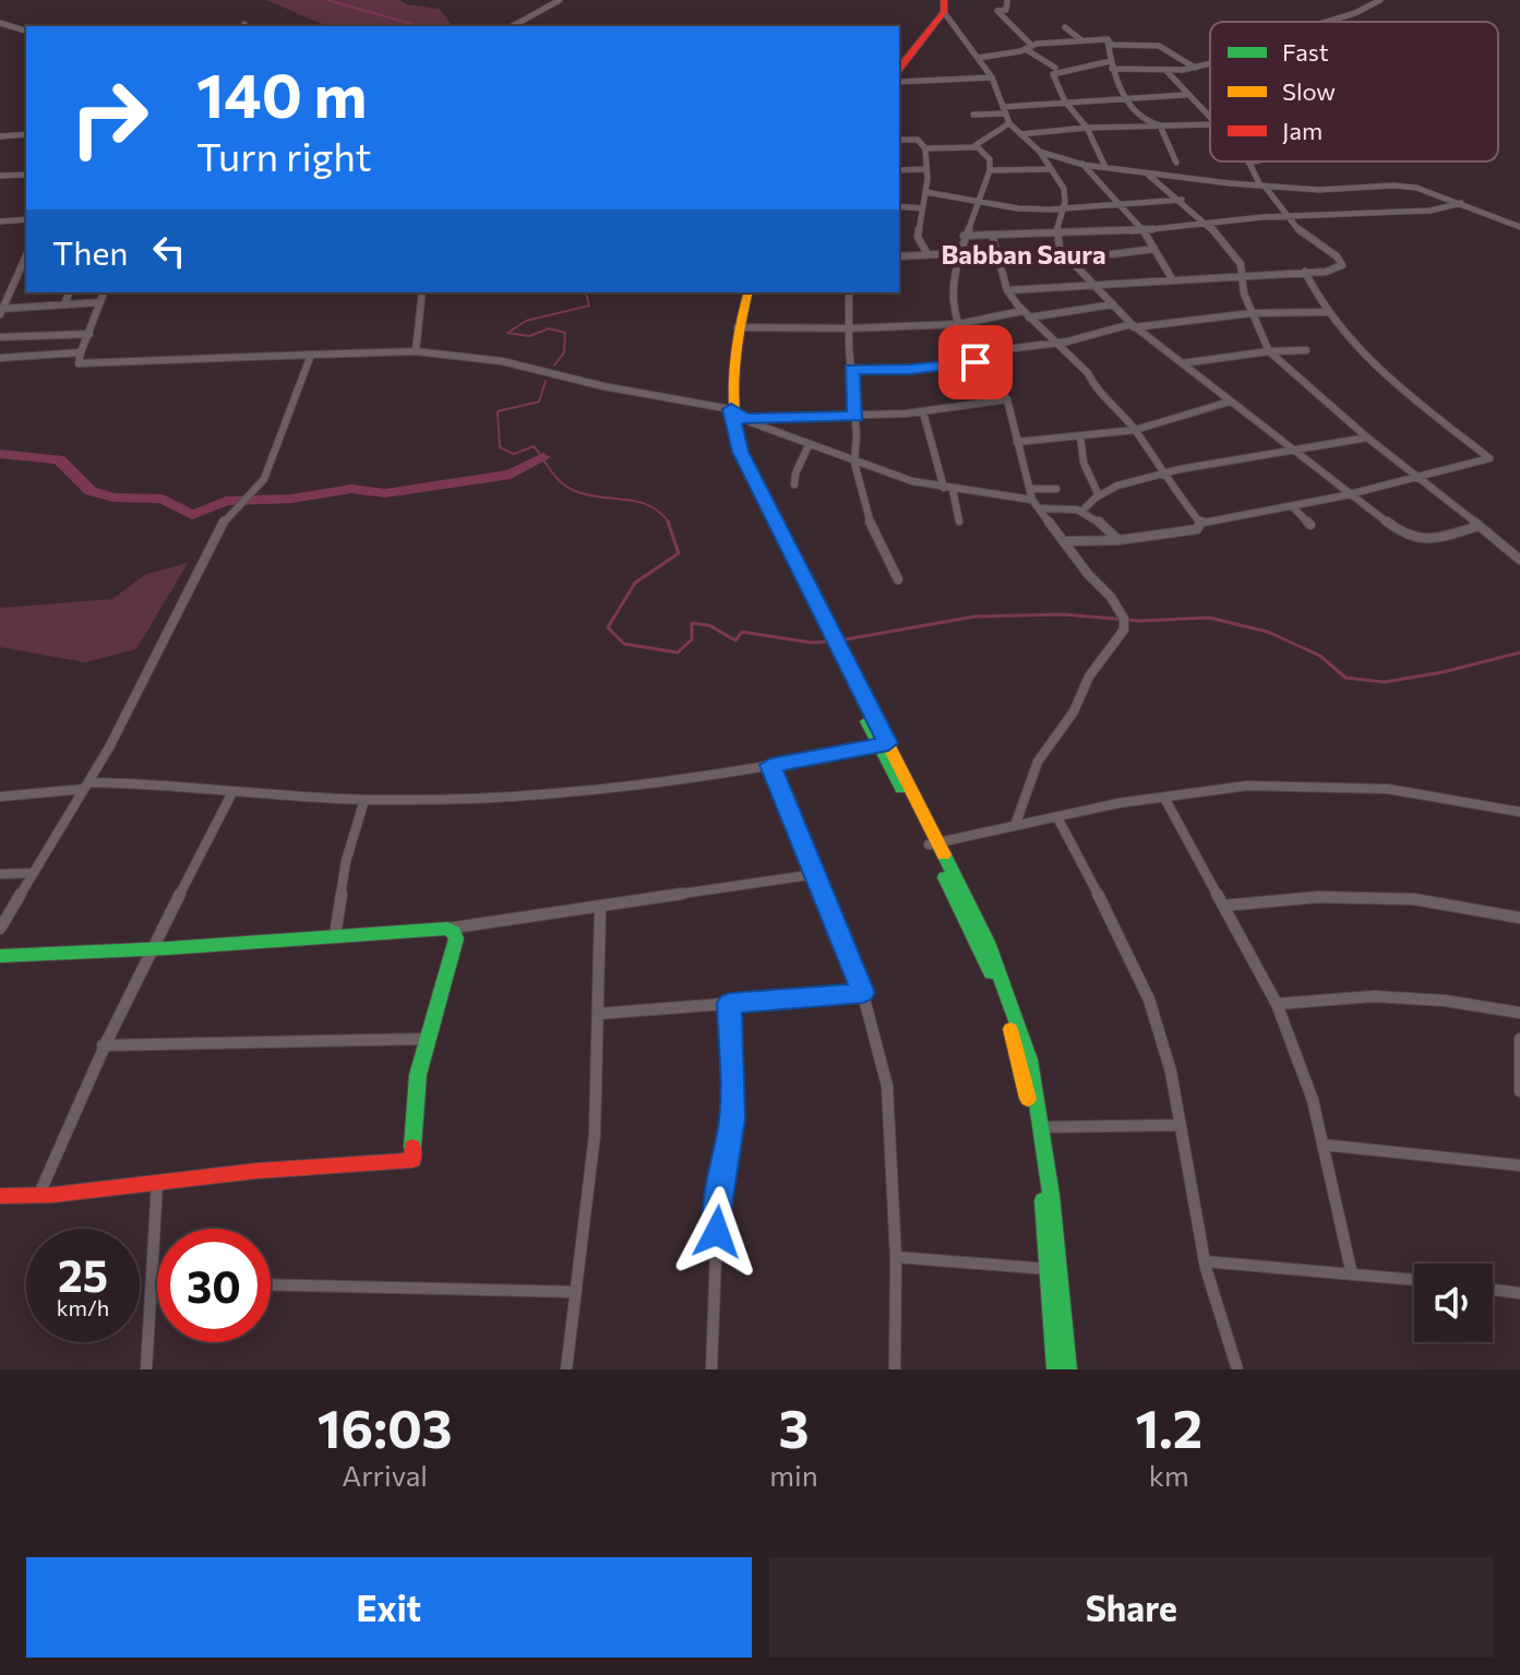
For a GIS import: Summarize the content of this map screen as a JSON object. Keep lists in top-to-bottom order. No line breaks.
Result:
{"districts":["Babban Saura"],"legend":["Fast","Slow","Jam"],"page":{"turn":["140 m","Turn right"],"then":"Then","speed":"25 km/h","limit":"30","eta":["16:03","Arrival","3","min","1.2","km"],"buttons":["Exit","Share"]}}
